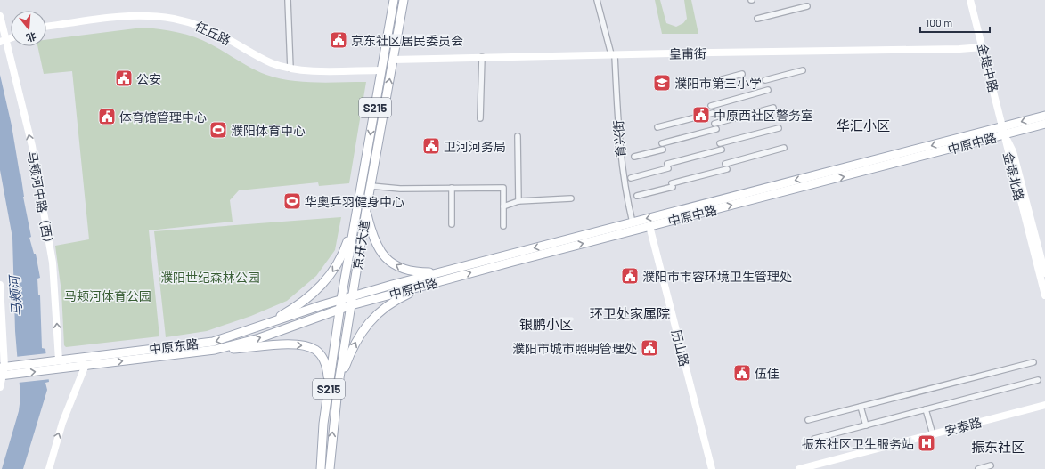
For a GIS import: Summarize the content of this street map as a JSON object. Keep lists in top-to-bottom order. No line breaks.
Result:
{"streets":{"main road":["S215","中原中路","京开大道","中原东路"],"street":["任丘路","皇甫街","金堤中路","育兴街","金堤北路","马颊河中路（西）","历山路","安泰路"]},"crossings":[["任丘路","京开大道"],["皇甫街","金堤中路"],["皇甫街","育兴街"],["皇甫街","京开大道"],["金堤中路","中原中路"],["金堤中路","金堤北路"],["育兴街","中原中路"],["中原中路","金堤北路"],["中原中路","京开大道"],["中原中路","中原东路"],["中原中路","历山路"],["马颊河中路（西）","中原东路"],["京开大道","中原东路"]],"one_way":["马颊河中路（西）"],"districts":["华汇小区","环卫处家属院","银鹏小区","振东社区"],"water":["马颊河"],"parks":["濮阳世纪森林公园","马颊河体育公园"],"places":{"public building":["京东社区居民委员会","公安","中原西社区警务室","体育馆管理中心","卫河河务局","濮阳市市容环境卫生管理处","濮阳市城市照明管理处","伍佳"],"school or university":["濮阳市第三小学"],"sports":["濮阳体育中心","华奥乒羽健身中心"],"hospital":["振东社区卫生服务站"]},"scale_bar":"100 m","north":"bottom"}
